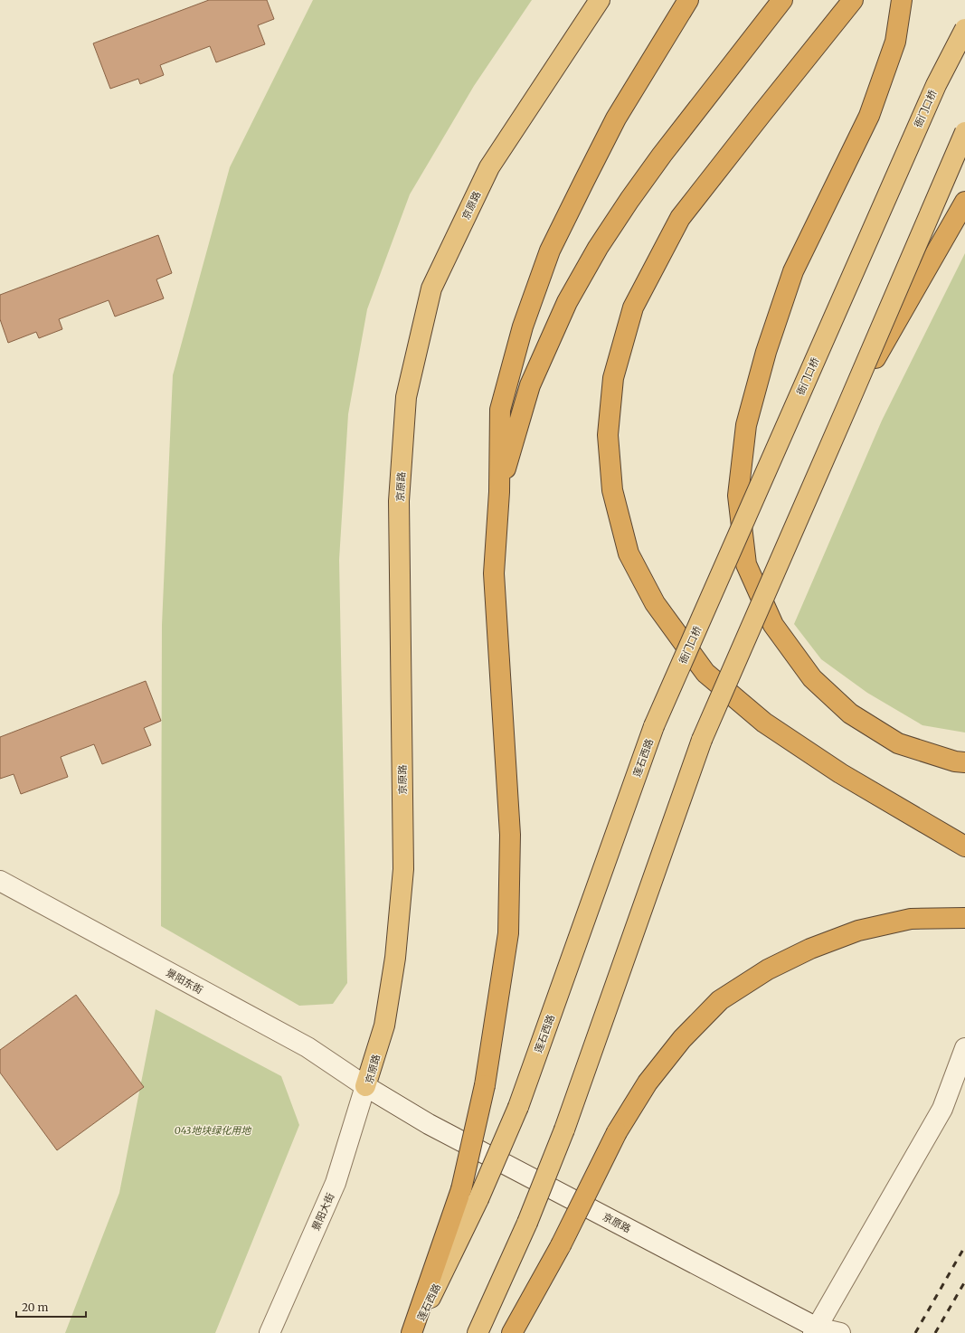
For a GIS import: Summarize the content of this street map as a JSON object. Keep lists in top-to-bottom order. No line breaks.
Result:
{"streets":{"highway":["衙门口桥","京原路","莲石西路"],"street":["景阳东街","景阳大街"]},"crossings":[["衙门口桥","莲石西路"],["京原路","景阳东街"],["京原路","景阳大街"],["景阳东街","景阳大街"]],"parks":["043地块绿化用地"],"scale_bar":"20 m"}
